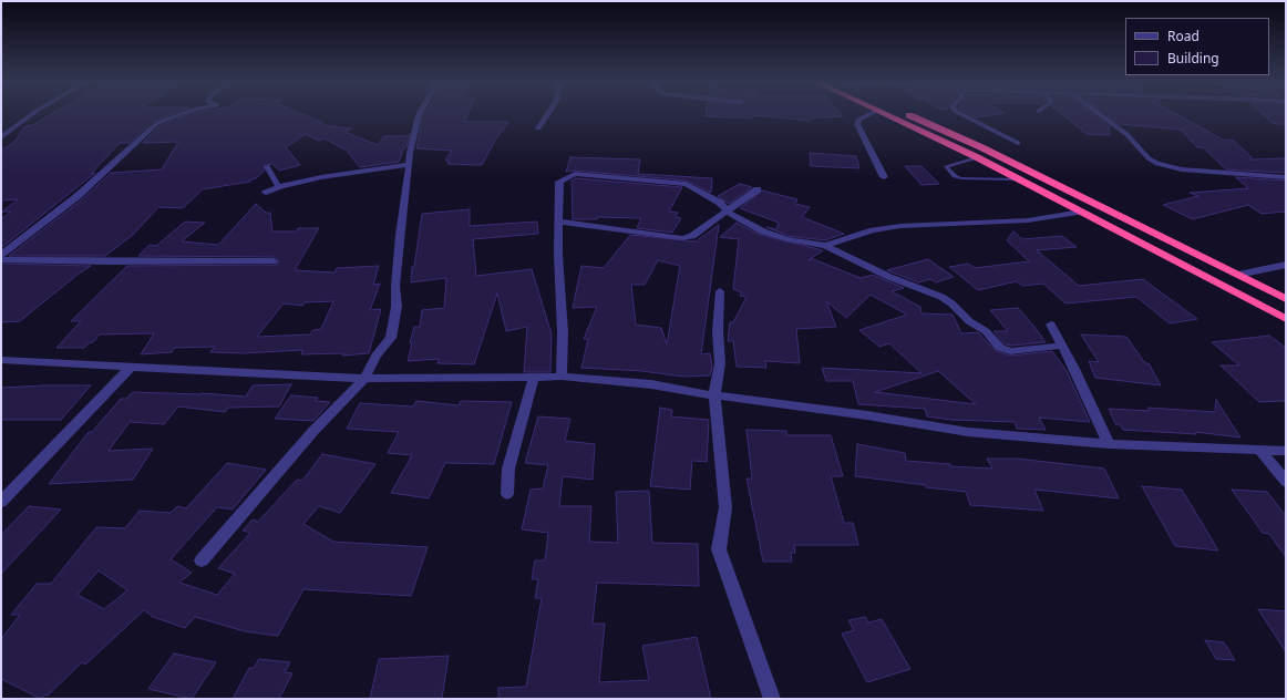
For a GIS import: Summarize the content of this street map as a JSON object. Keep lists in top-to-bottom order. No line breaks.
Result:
{"legend":["Road","Building"]}
